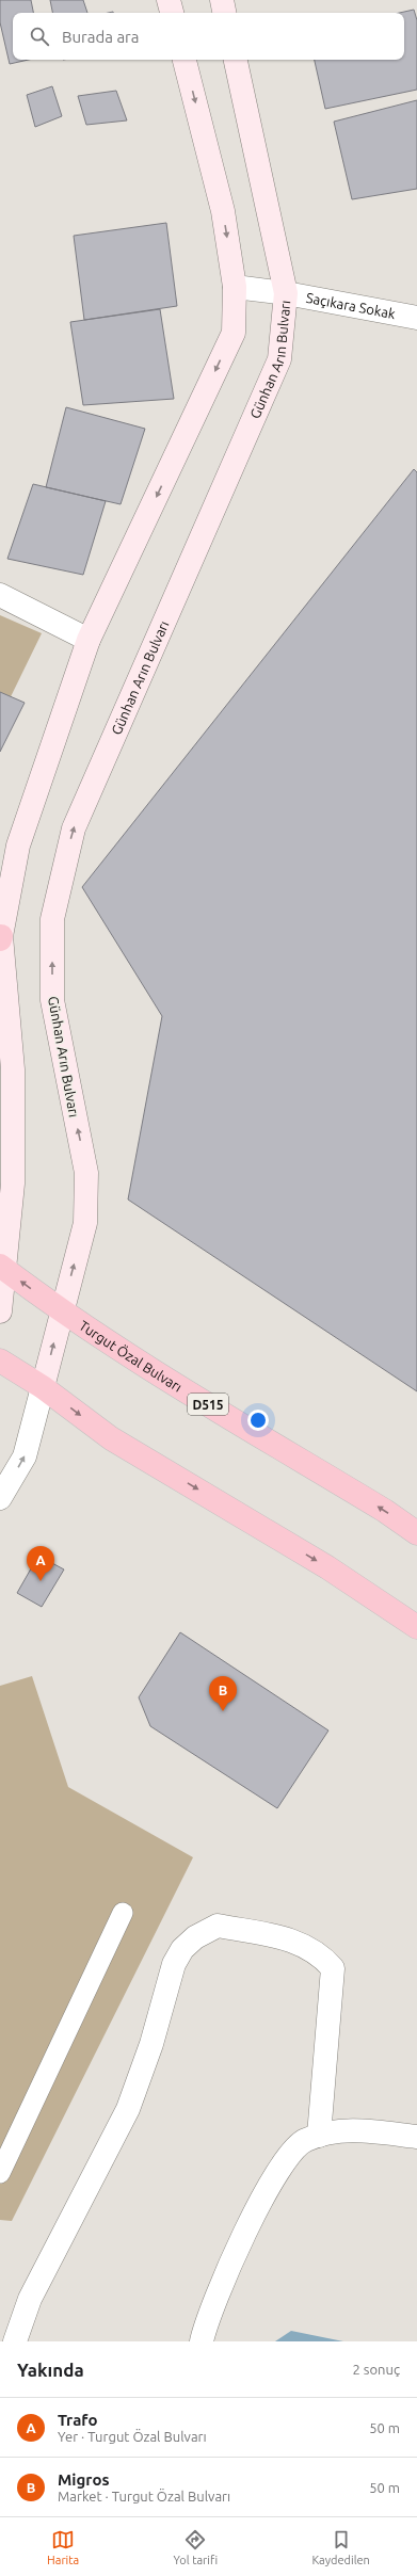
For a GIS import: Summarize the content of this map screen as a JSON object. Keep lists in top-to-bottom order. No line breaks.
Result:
{"streets":{"highway":["Turgut Özal Bulvarı","D515"],"main road":["Günhan Arın Bulvarı"],"street":["Saçıkara Sokak"]},"crossings":[["Saçıkara Sokak","Günhan Arın Bulvarı"],["Günhan Arın Bulvarı","Turgut Özal Bulvarı"]],"page":{"search":"Burada ara","pins":["A","B"],"heading":["Yakında","2 sonuç"],"list":[{"mark":"A","name":"Trafo","note":"Yer · Turgut Özal Bulvarı","value":"50 m"},{"mark":"B","name":"Migros","note":"Market · Turgut Özal Bulvarı","value":"50 m"}],"nav":["Harita","Yol tarifi","Kaydedilen"]}}
